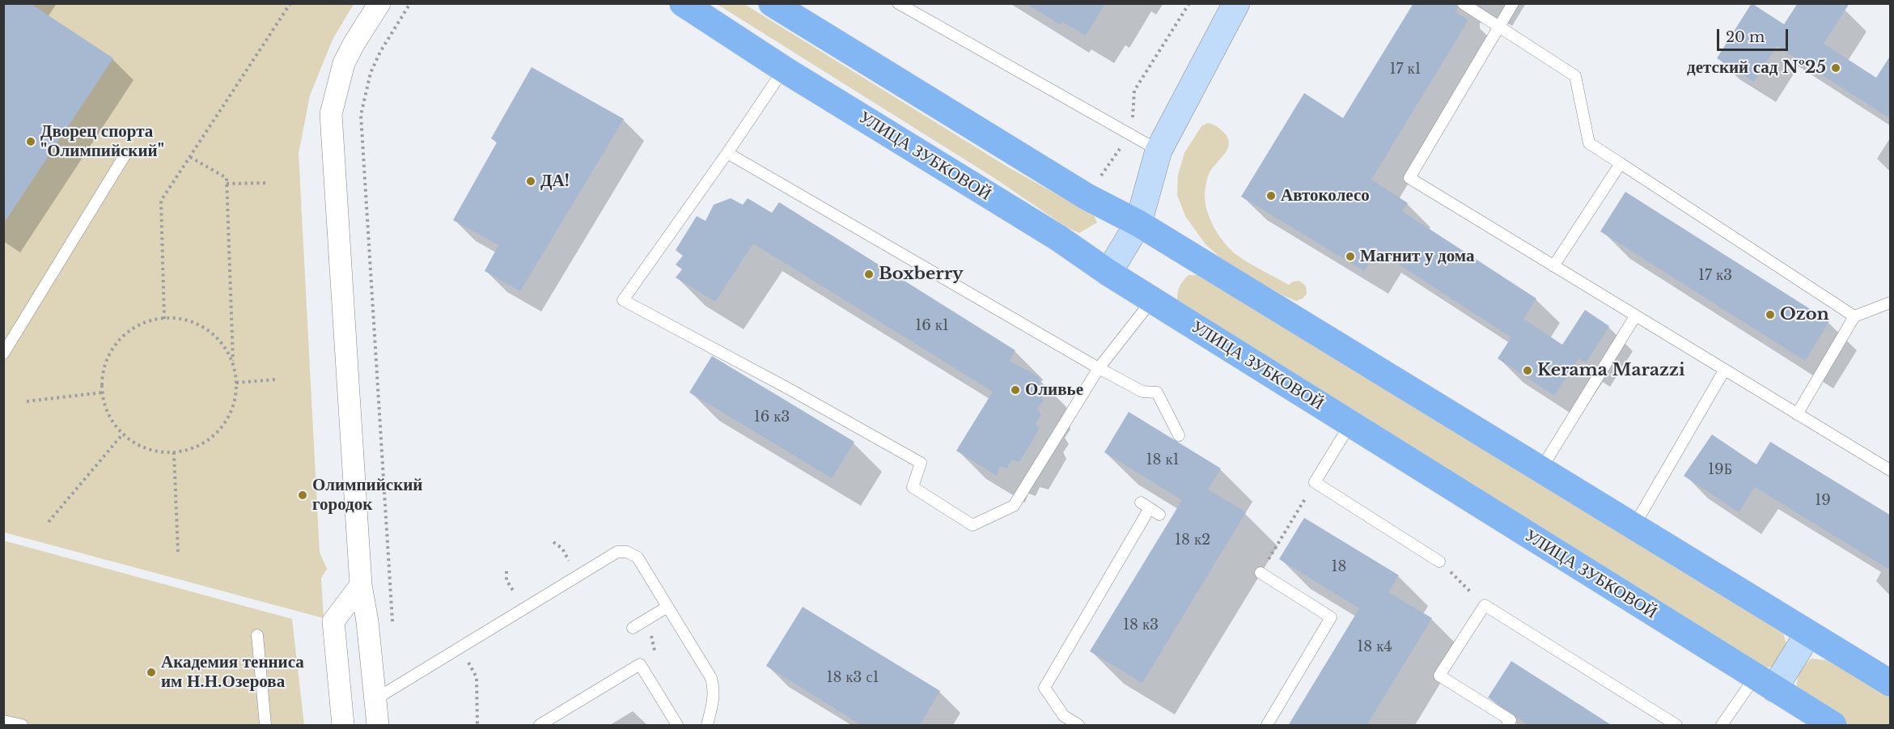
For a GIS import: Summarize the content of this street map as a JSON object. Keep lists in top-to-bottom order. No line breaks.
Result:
{"streets":{"main road":["УЛИЦА ЗУБКОВОЙ"]},"places":["детский сад №25","Дворец спорта \"Олимпийский\"","ДА!","Автоколесо","Магнит у дома","Boxberry","Ozon","Kerama Marazzi","Оливье","Олимпийский городок","Академия тенниса им Н.Н.Озерова"],"house_numbers":["17 к1","17 к3","16 к1","16 к3","18 к1","19Б","19","18 к2","18","18 к3","18 к4","18 к3 с1"],"scale_bar":"20 m"}
